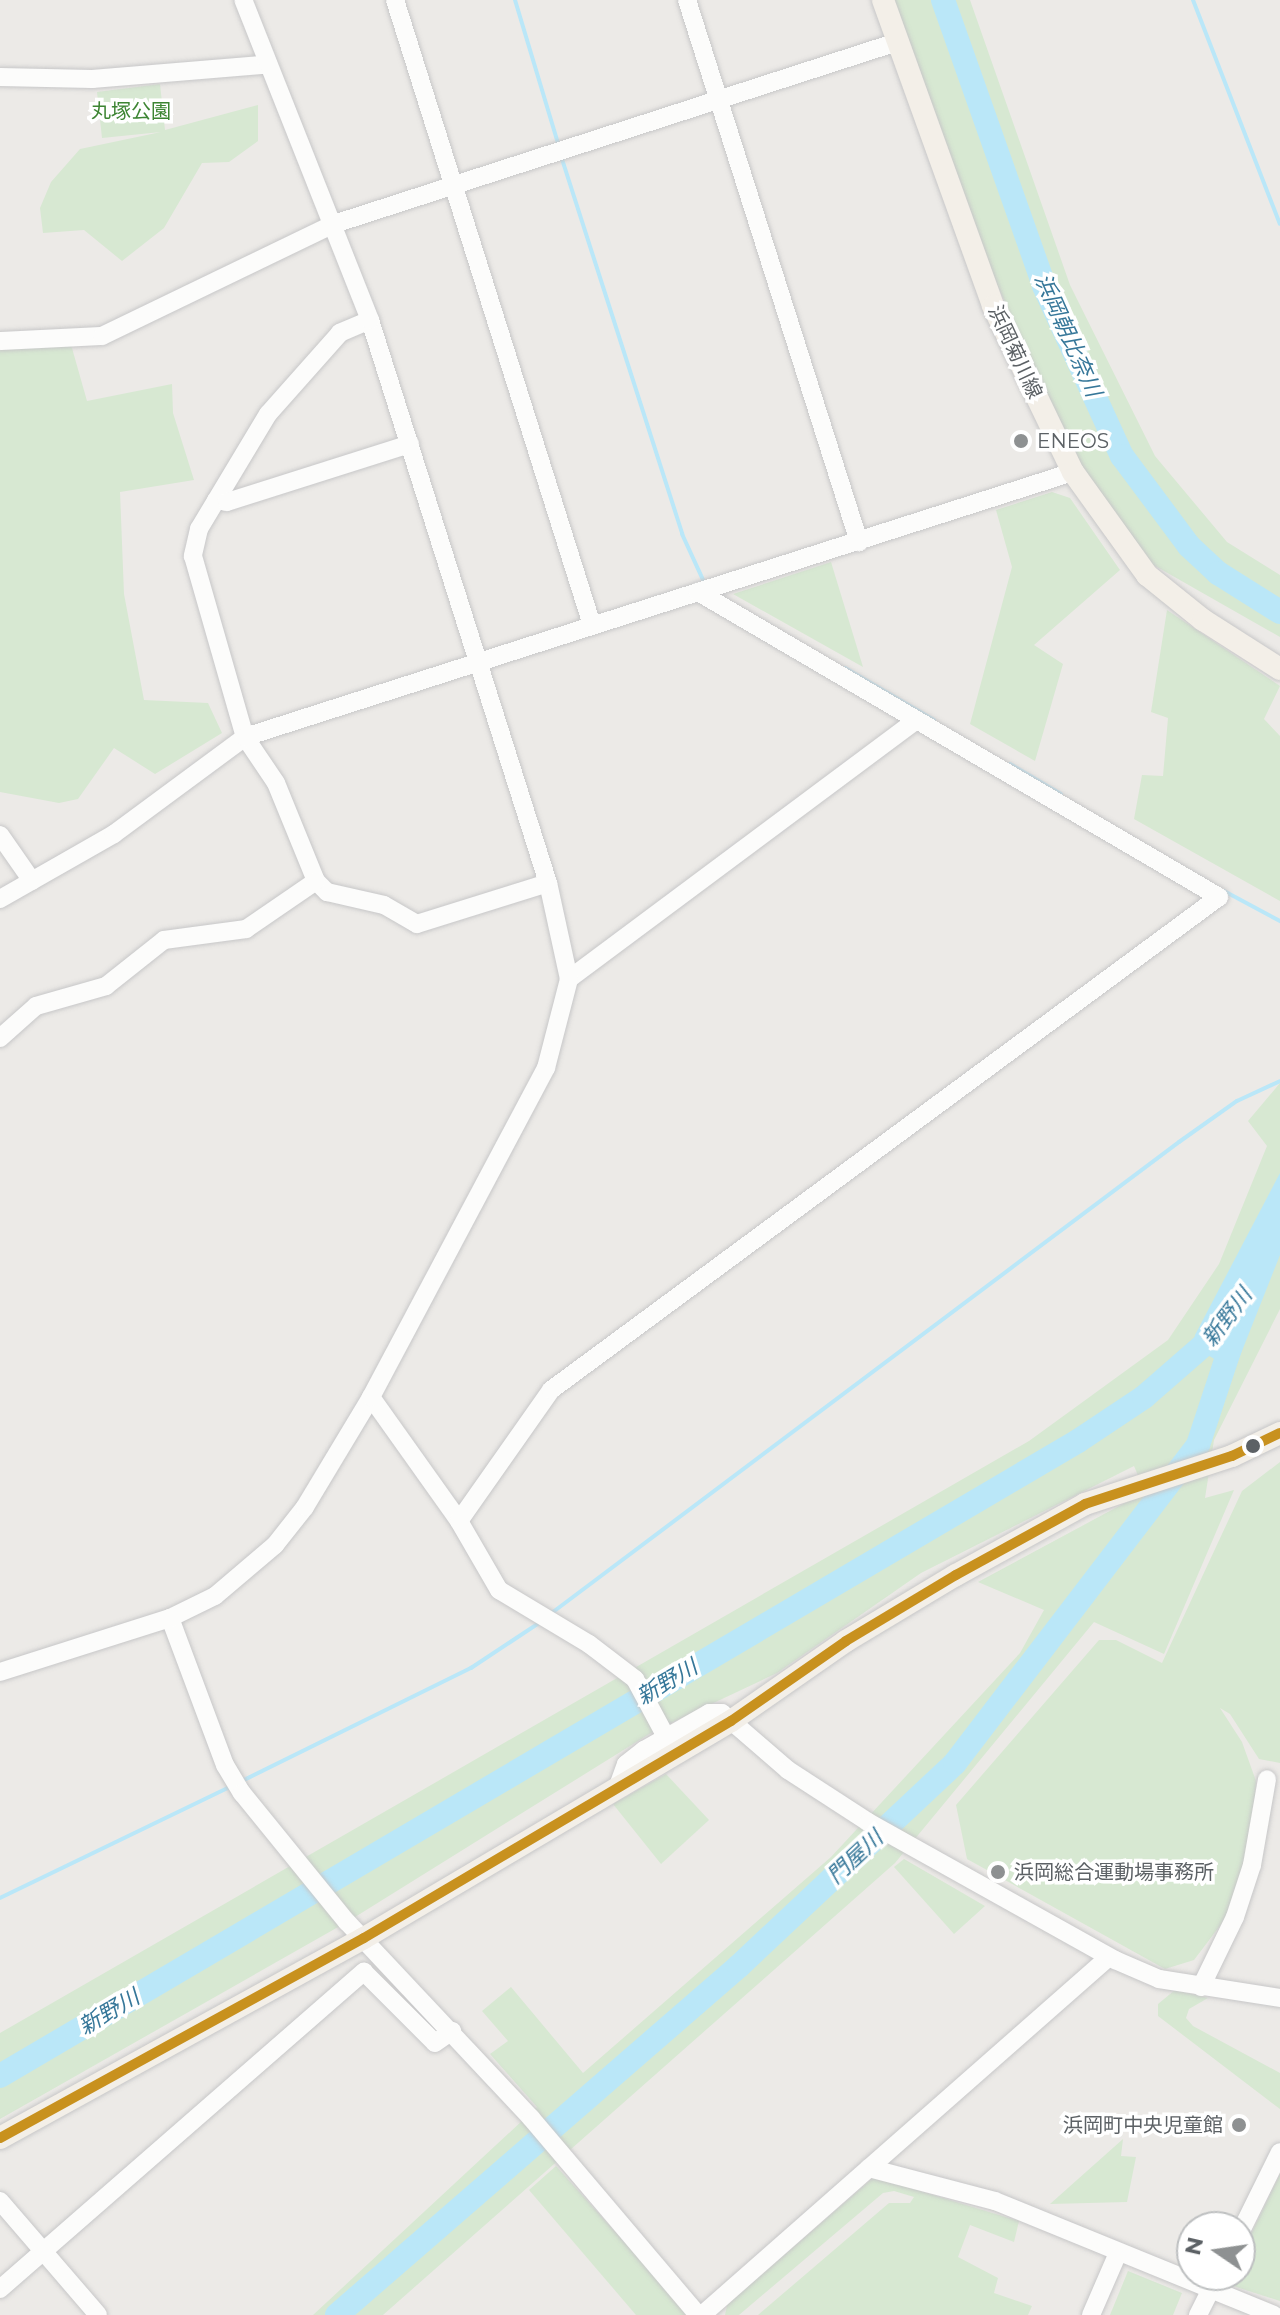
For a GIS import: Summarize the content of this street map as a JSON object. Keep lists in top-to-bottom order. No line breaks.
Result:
{"streets":{"main road":["浜岡菊川線"]},"water":["浜岡朝比奈川","新野川","門屋川"],"parks":["丸塚公園"],"places":["ENEOS","浜岡総合運動場事務所","浜岡町中央児童館"],"north":"left"}
